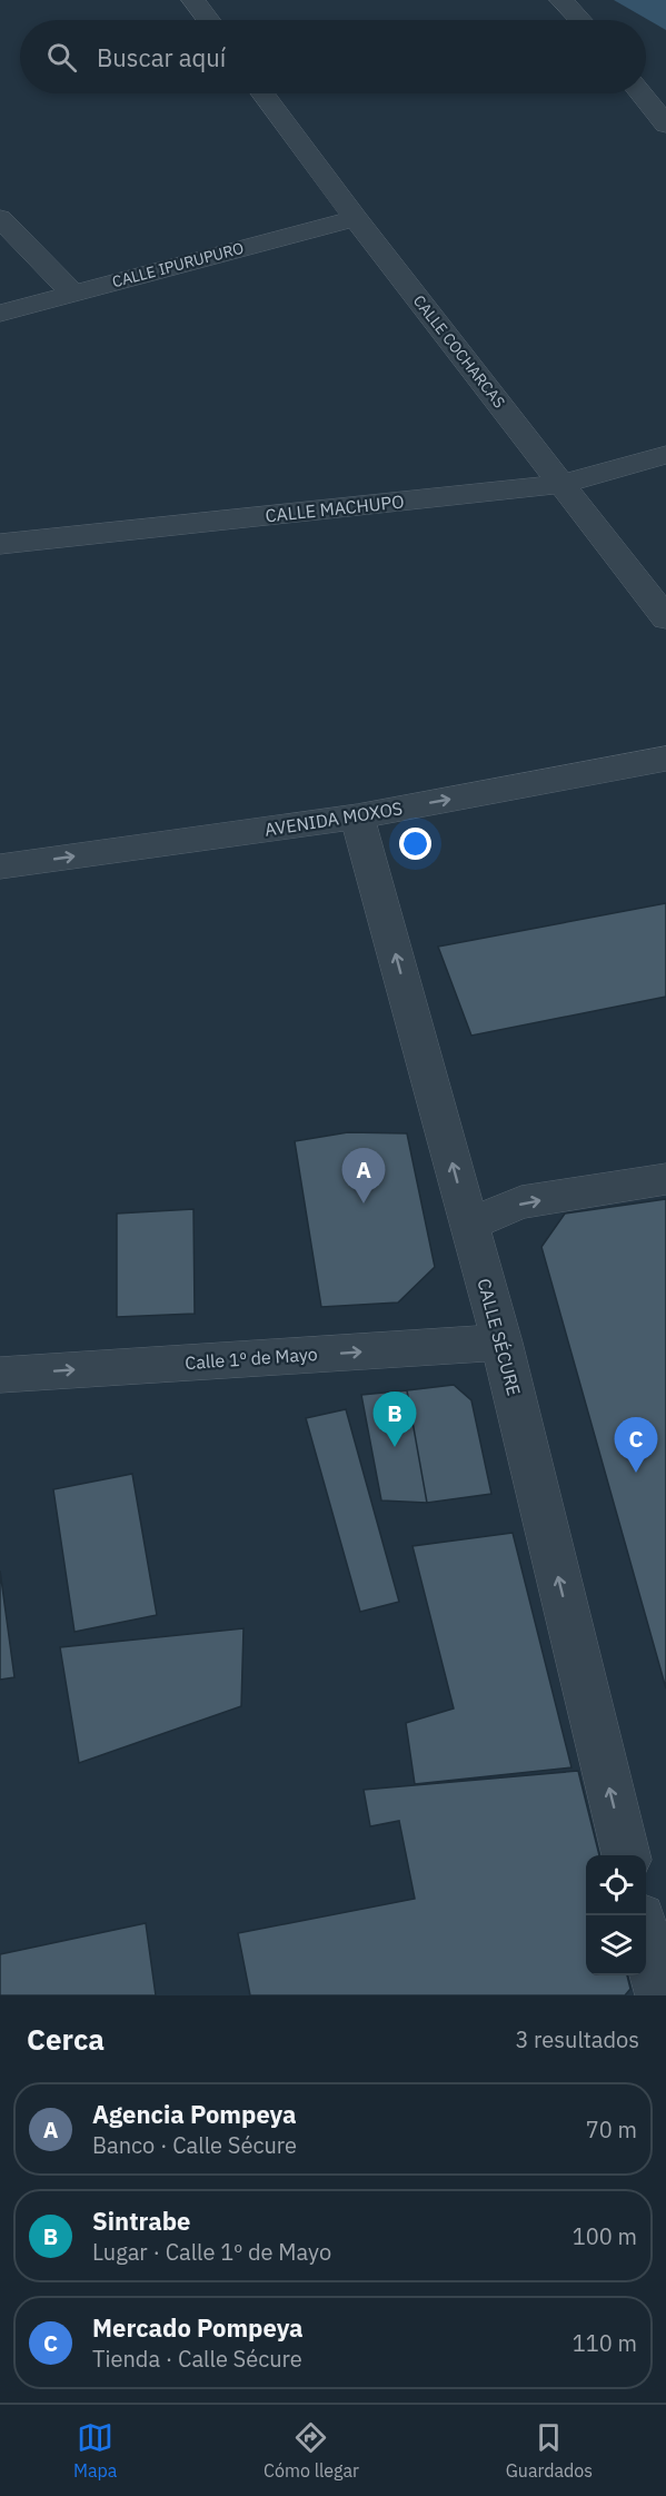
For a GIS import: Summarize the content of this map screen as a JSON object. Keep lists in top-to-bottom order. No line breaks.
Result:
{"streets":{"street":["CALLE IPURUPURO","CALLE COCHARCAS","CALLE MACHUPO","AVENIDA MOXOS","CALLE SÉCURE","Calle 1º de Mayo"]},"crossings":[["CALLE IPURUPURO","CALLE COCHARCAS"],["CALLE COCHARCAS","CALLE MACHUPO"],["AVENIDA MOXOS","CALLE SÉCURE"],["CALLE SÉCURE","Calle 1º de Mayo"]],"one_way":["AVENIDA MOXOS","CALLE SÉCURE","Calle 1º de Mayo"],"page":{"search":"Buscar aquí","pins":["A","B","C"],"heading":["Cerca","3 resultados"],"list":[{"mark":"A","name":"Agencia Pompeya","note":"Banco · Calle Sécure","value":"70 m"},{"mark":"B","name":"Sintrabe","note":"Lugar · Calle 1º de Mayo","value":"100 m"},{"mark":"C","name":"Mercado Pompeya","note":"Tienda · Calle Sécure","value":"110 m"}],"nav":["Mapa","Cómo llegar","Guardados"]}}
